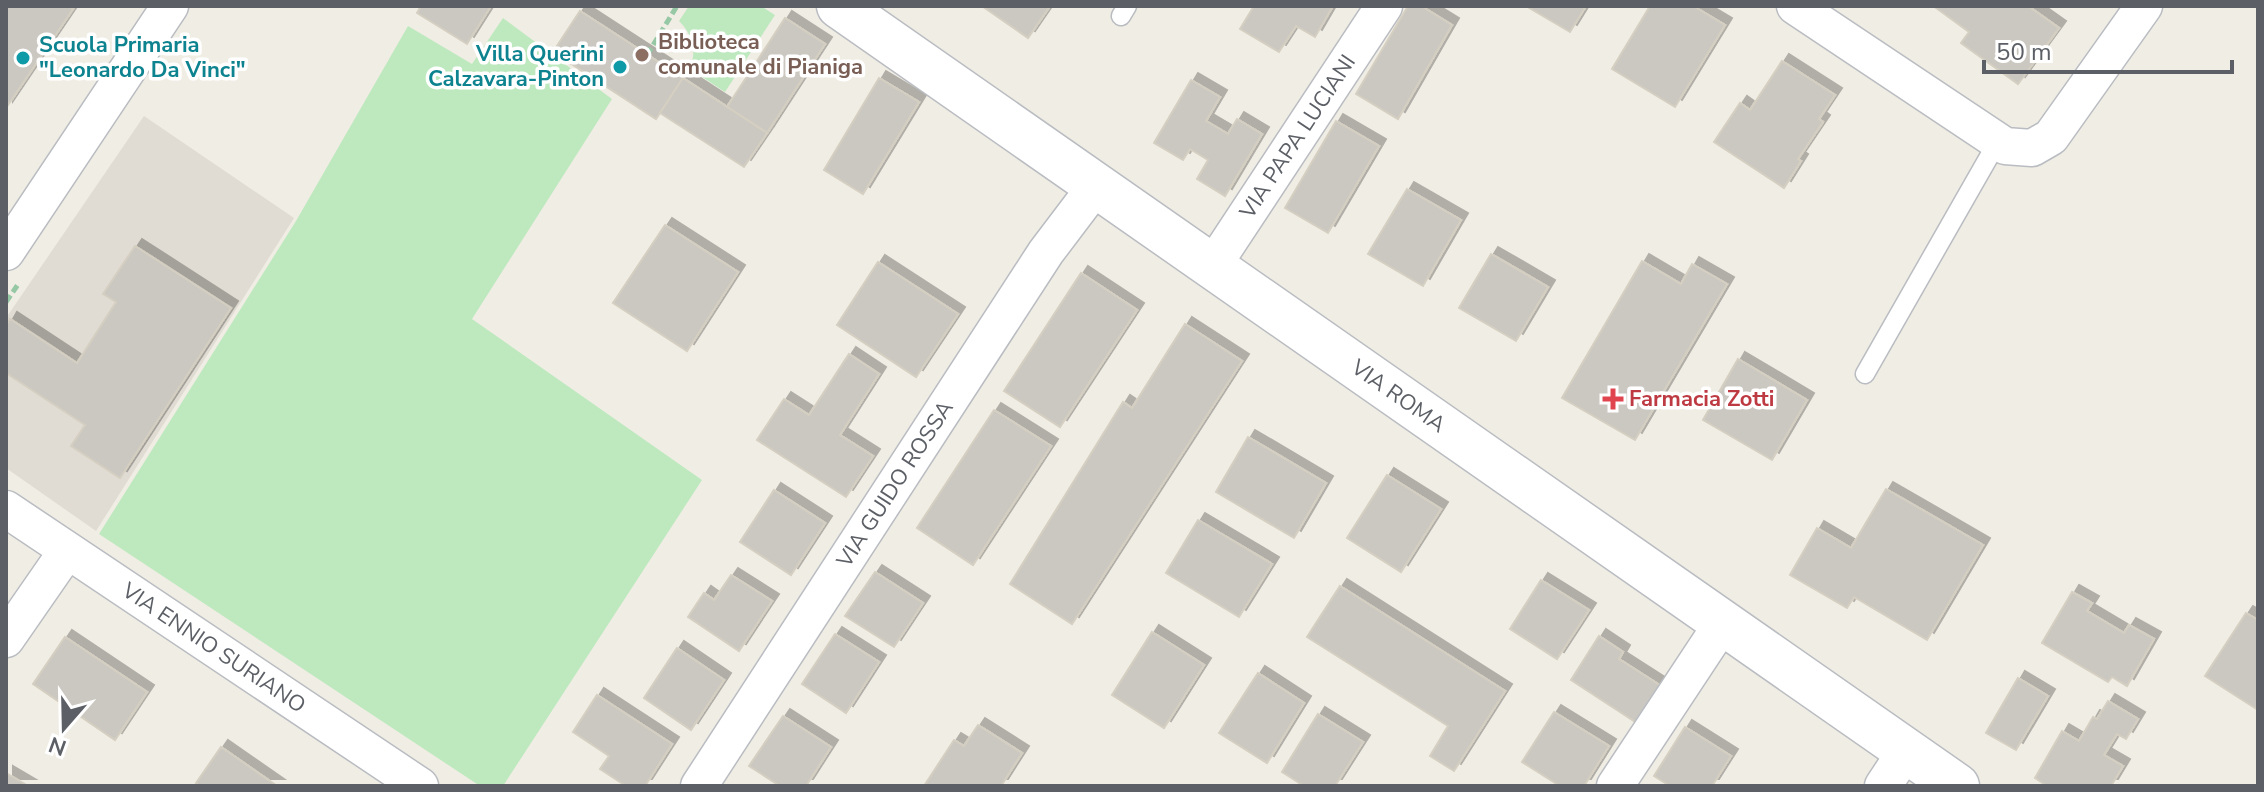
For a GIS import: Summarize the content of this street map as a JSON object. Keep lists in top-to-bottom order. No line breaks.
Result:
{"streets":{"street":["VIA PAPA LUCIANI","VIA ROMA","VIA GUIDO ROSSA","VIA ENNIO SURIANO"]},"crossings":[["VIA PAPA LUCIANI","VIA ROMA"],["VIA ROMA","VIA GUIDO ROSSA"]],"places":{"other":["Biblioteca comunale di Pianiga","Scuola Primaria \"Leonardo Da Vinci\"","Villa Querini Calzavara-Pinton"],"health":["Farmacia Zotti"]},"scale_bar":"50 m","north":"bottom"}
